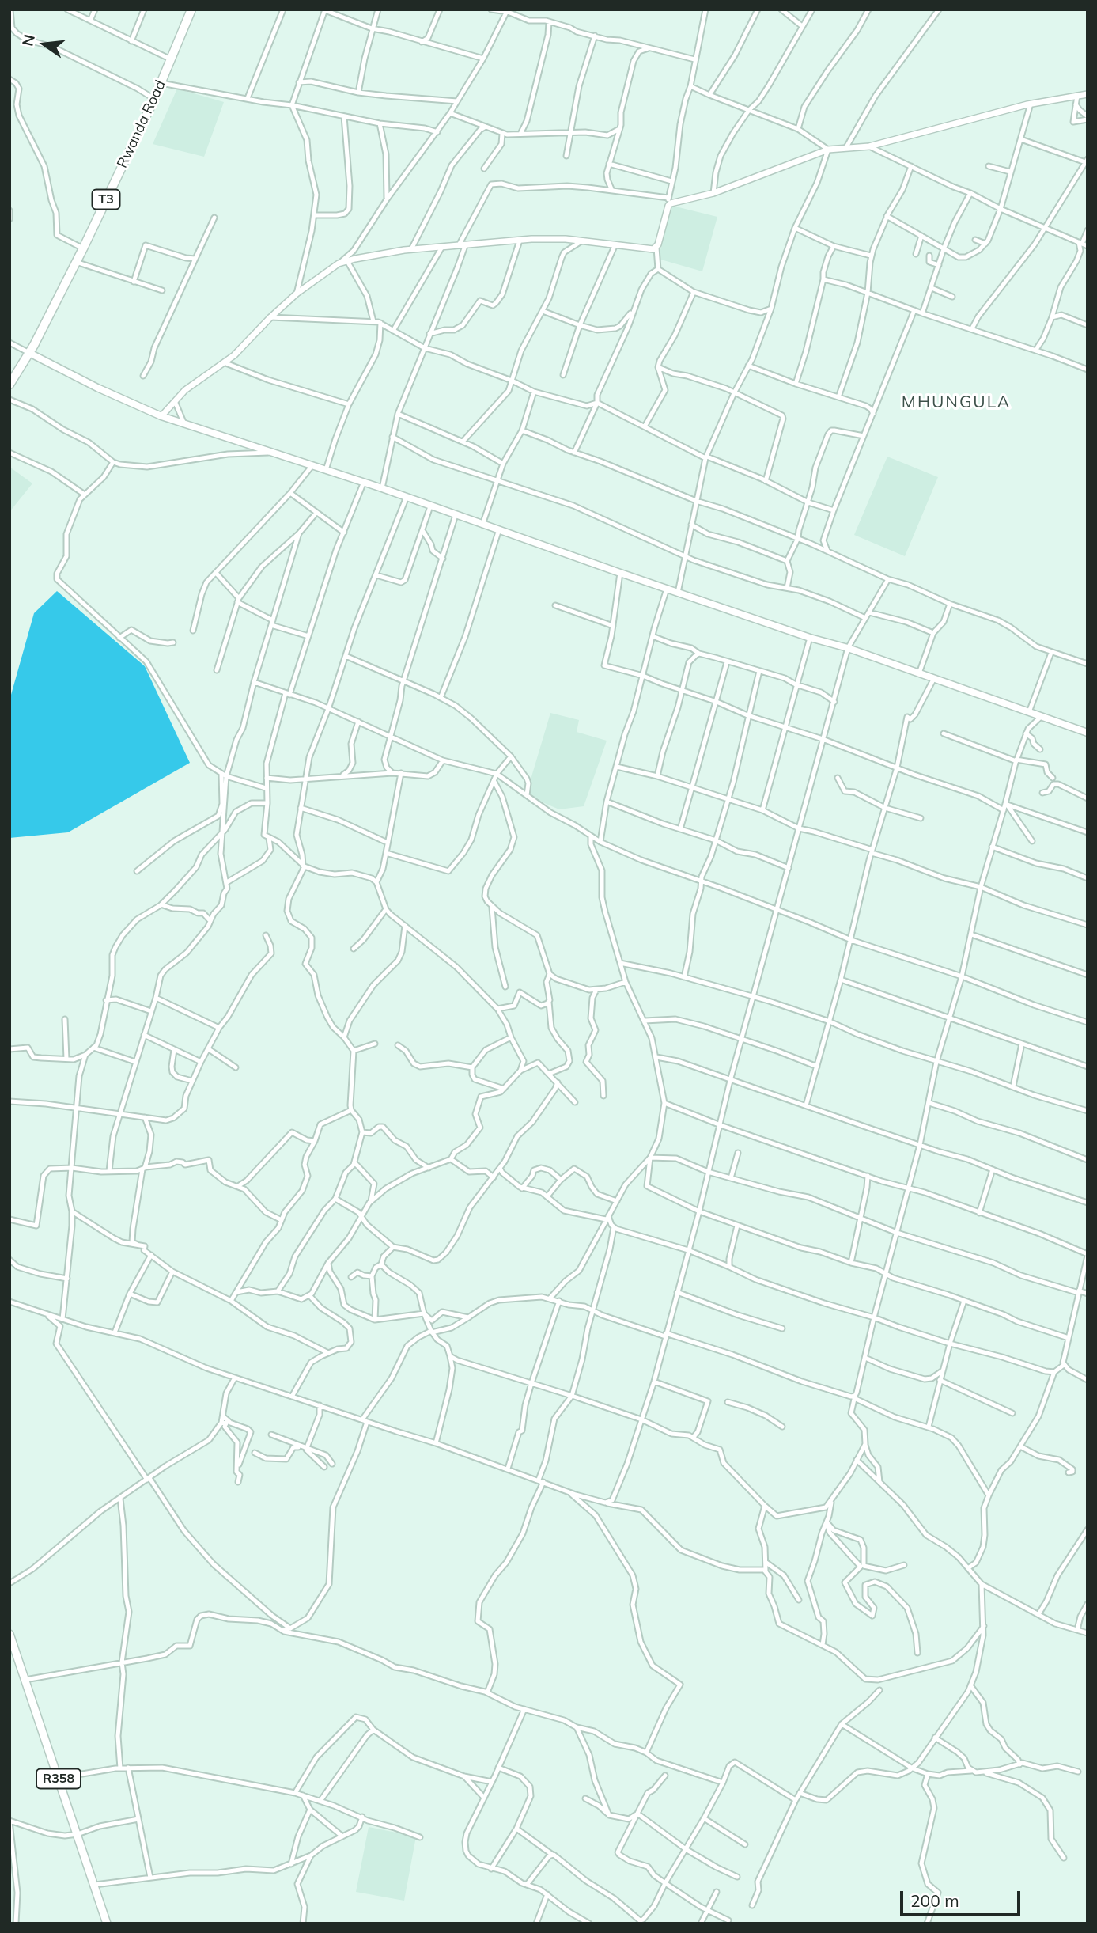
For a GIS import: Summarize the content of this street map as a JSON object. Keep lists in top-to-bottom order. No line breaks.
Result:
{"streets":{"highway":["Rwanda Road","T3"],"main road":["R358"]},"districts":["MHUNGULA"],"scale_bar":"200 m","north":"left"}
